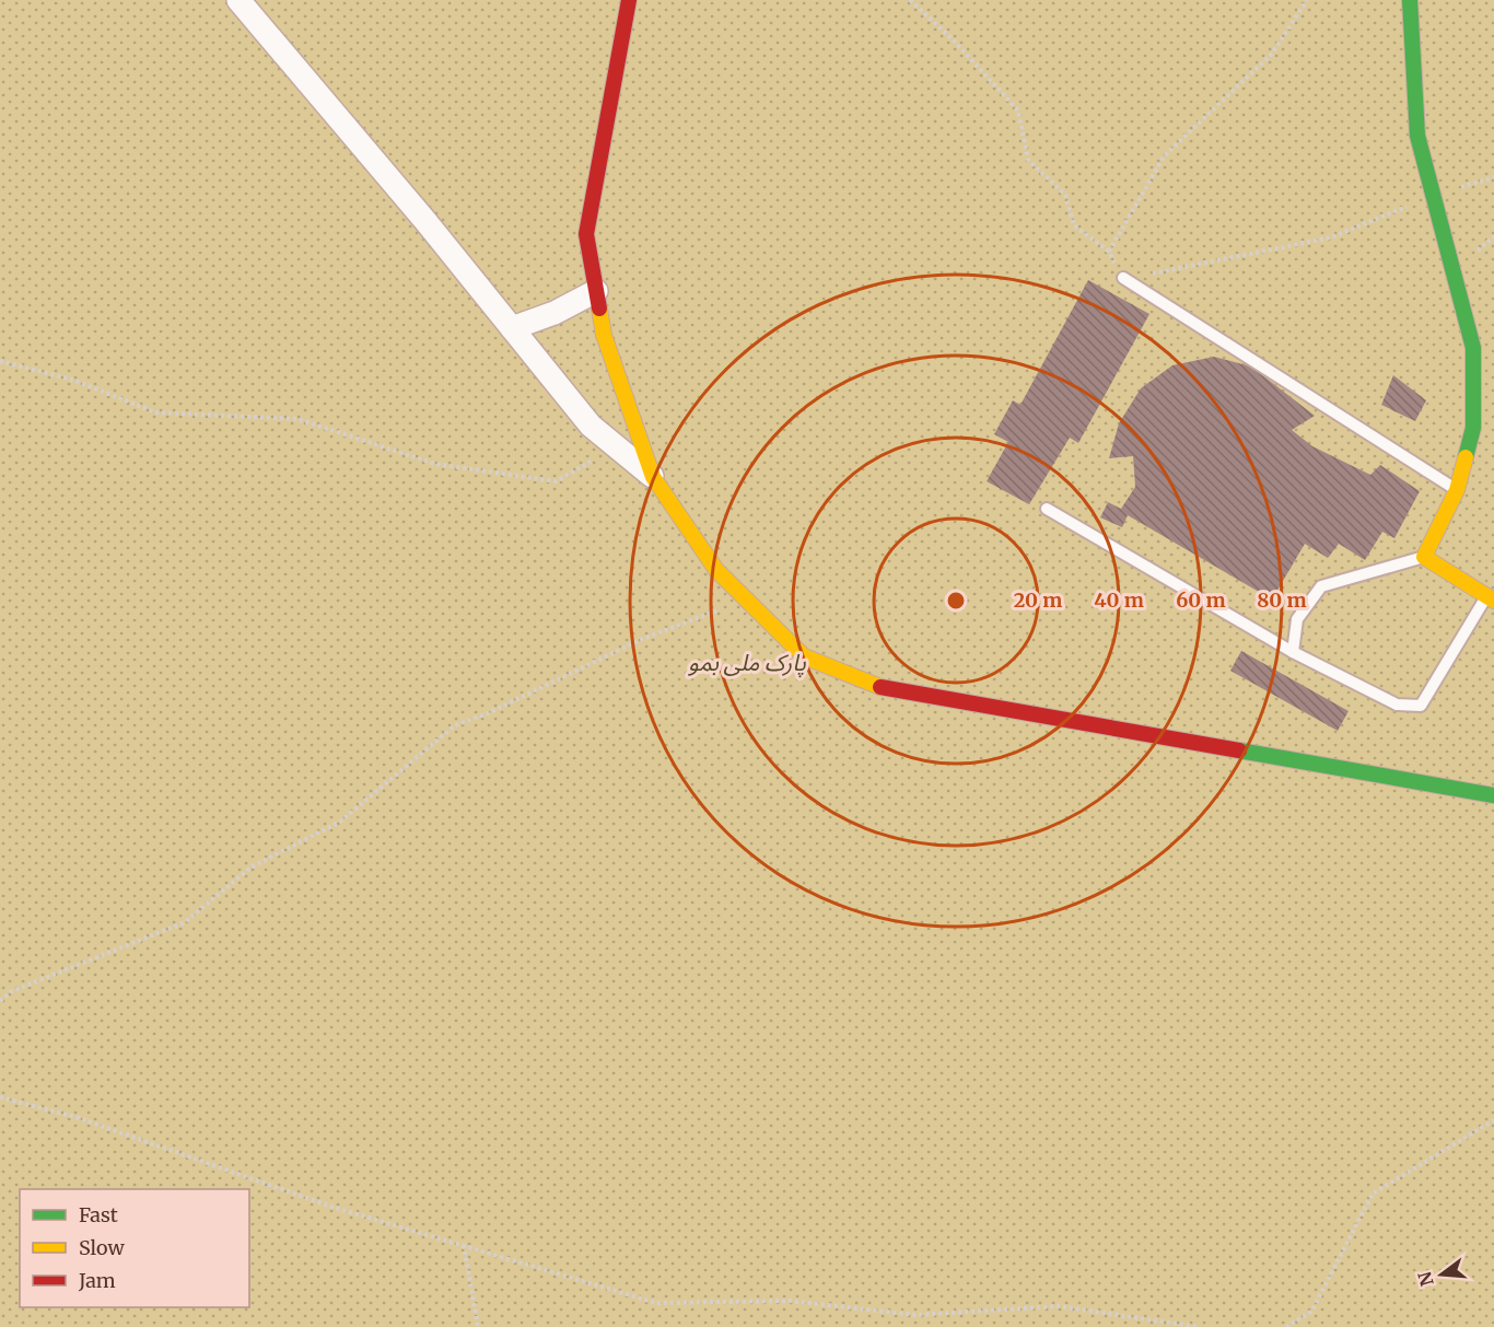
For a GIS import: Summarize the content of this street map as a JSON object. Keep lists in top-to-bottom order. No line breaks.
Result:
{"parks":["پارک ملی بمو"],"legend":["Fast","Slow","Jam"],"north":"left","rings":["20 m","40 m","60 m","80 m"]}
